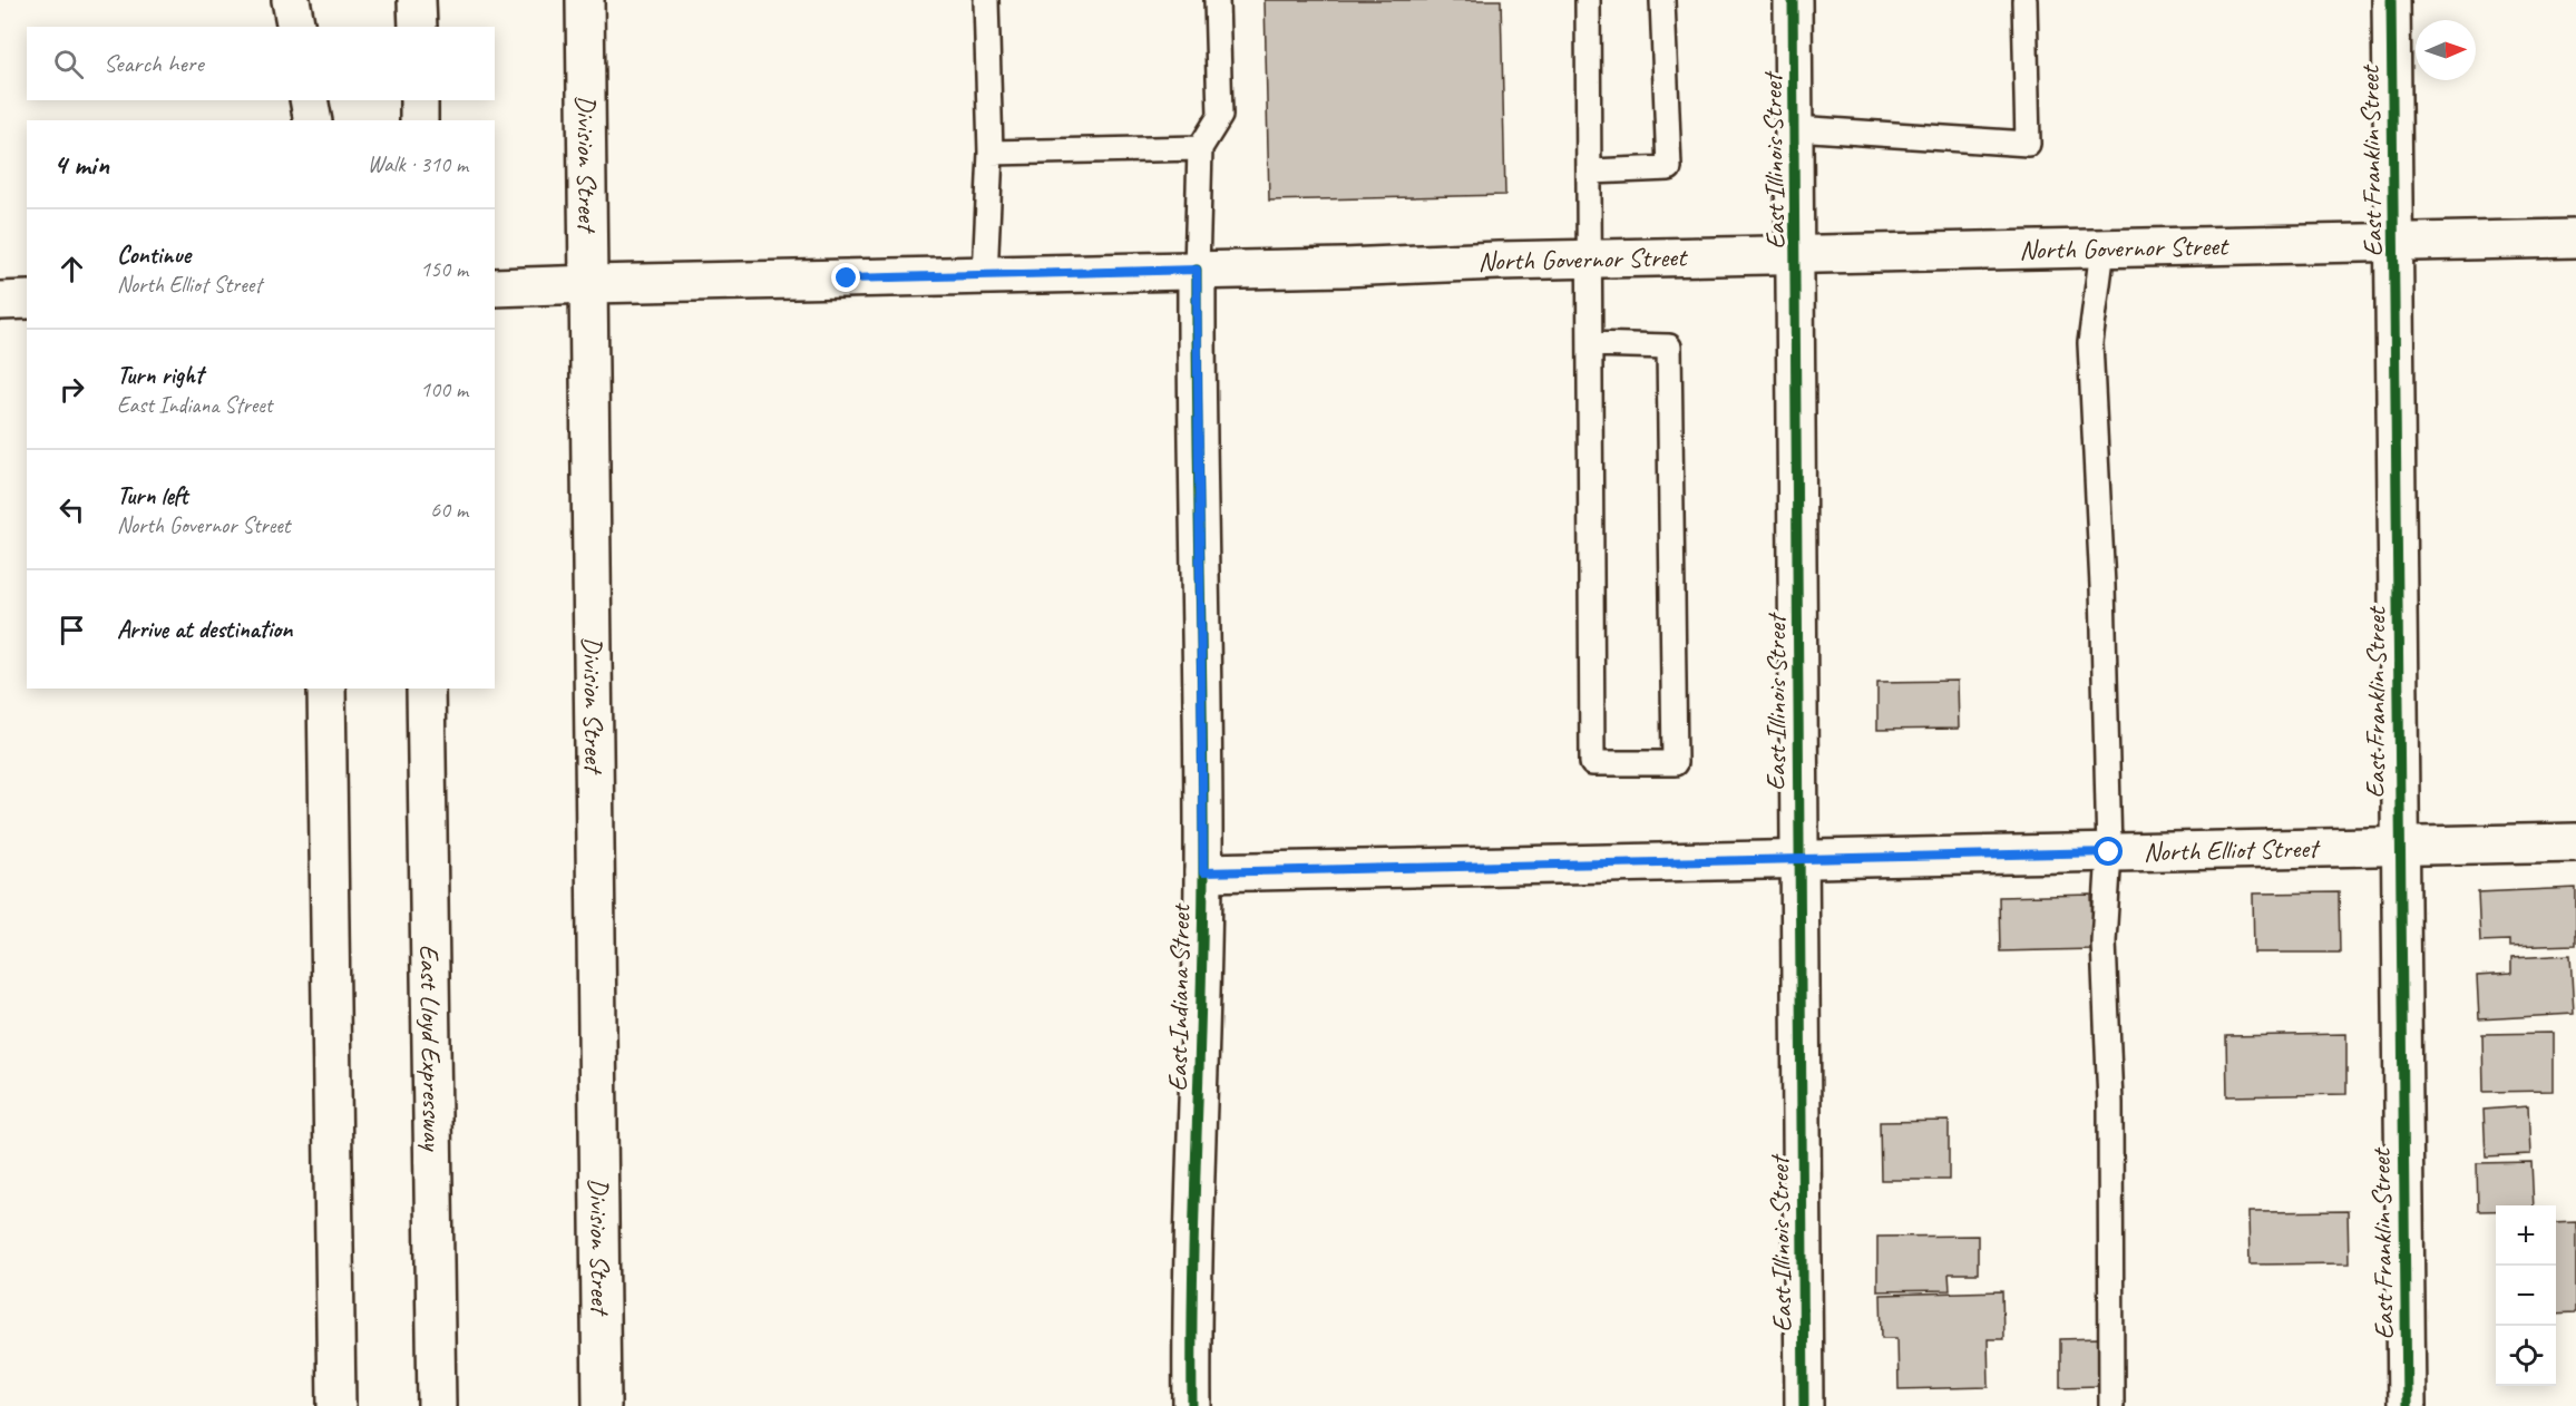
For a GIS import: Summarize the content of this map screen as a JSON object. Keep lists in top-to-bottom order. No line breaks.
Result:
{"streets":{"main road":["Division Street","East Illinois Street","East Franklin Street","North Governor Street","North Elliot Street","East Indiana Street","East Lloyd Expressway"]},"crossings":[["Division Street","North Governor Street"],["East Illinois Street","North Governor Street"],["East Illinois Street","North Elliot Street"],["East Franklin Street","North Governor Street"],["East Franklin Street","North Elliot Street"],["North Governor Street","East Indiana Street"],["North Elliot Street","East Indiana Street"]],"north":"right","page":{"search":"Search here","heading":["4 min","Walk · 310 m"],"list":[["Continue","North Elliot Street","150 m"],["Turn right","East Indiana Street","100 m"],["Turn left","North Governor Street","60 m"],"Arrive at destination"],"map_buttons":["+","−"]}}
